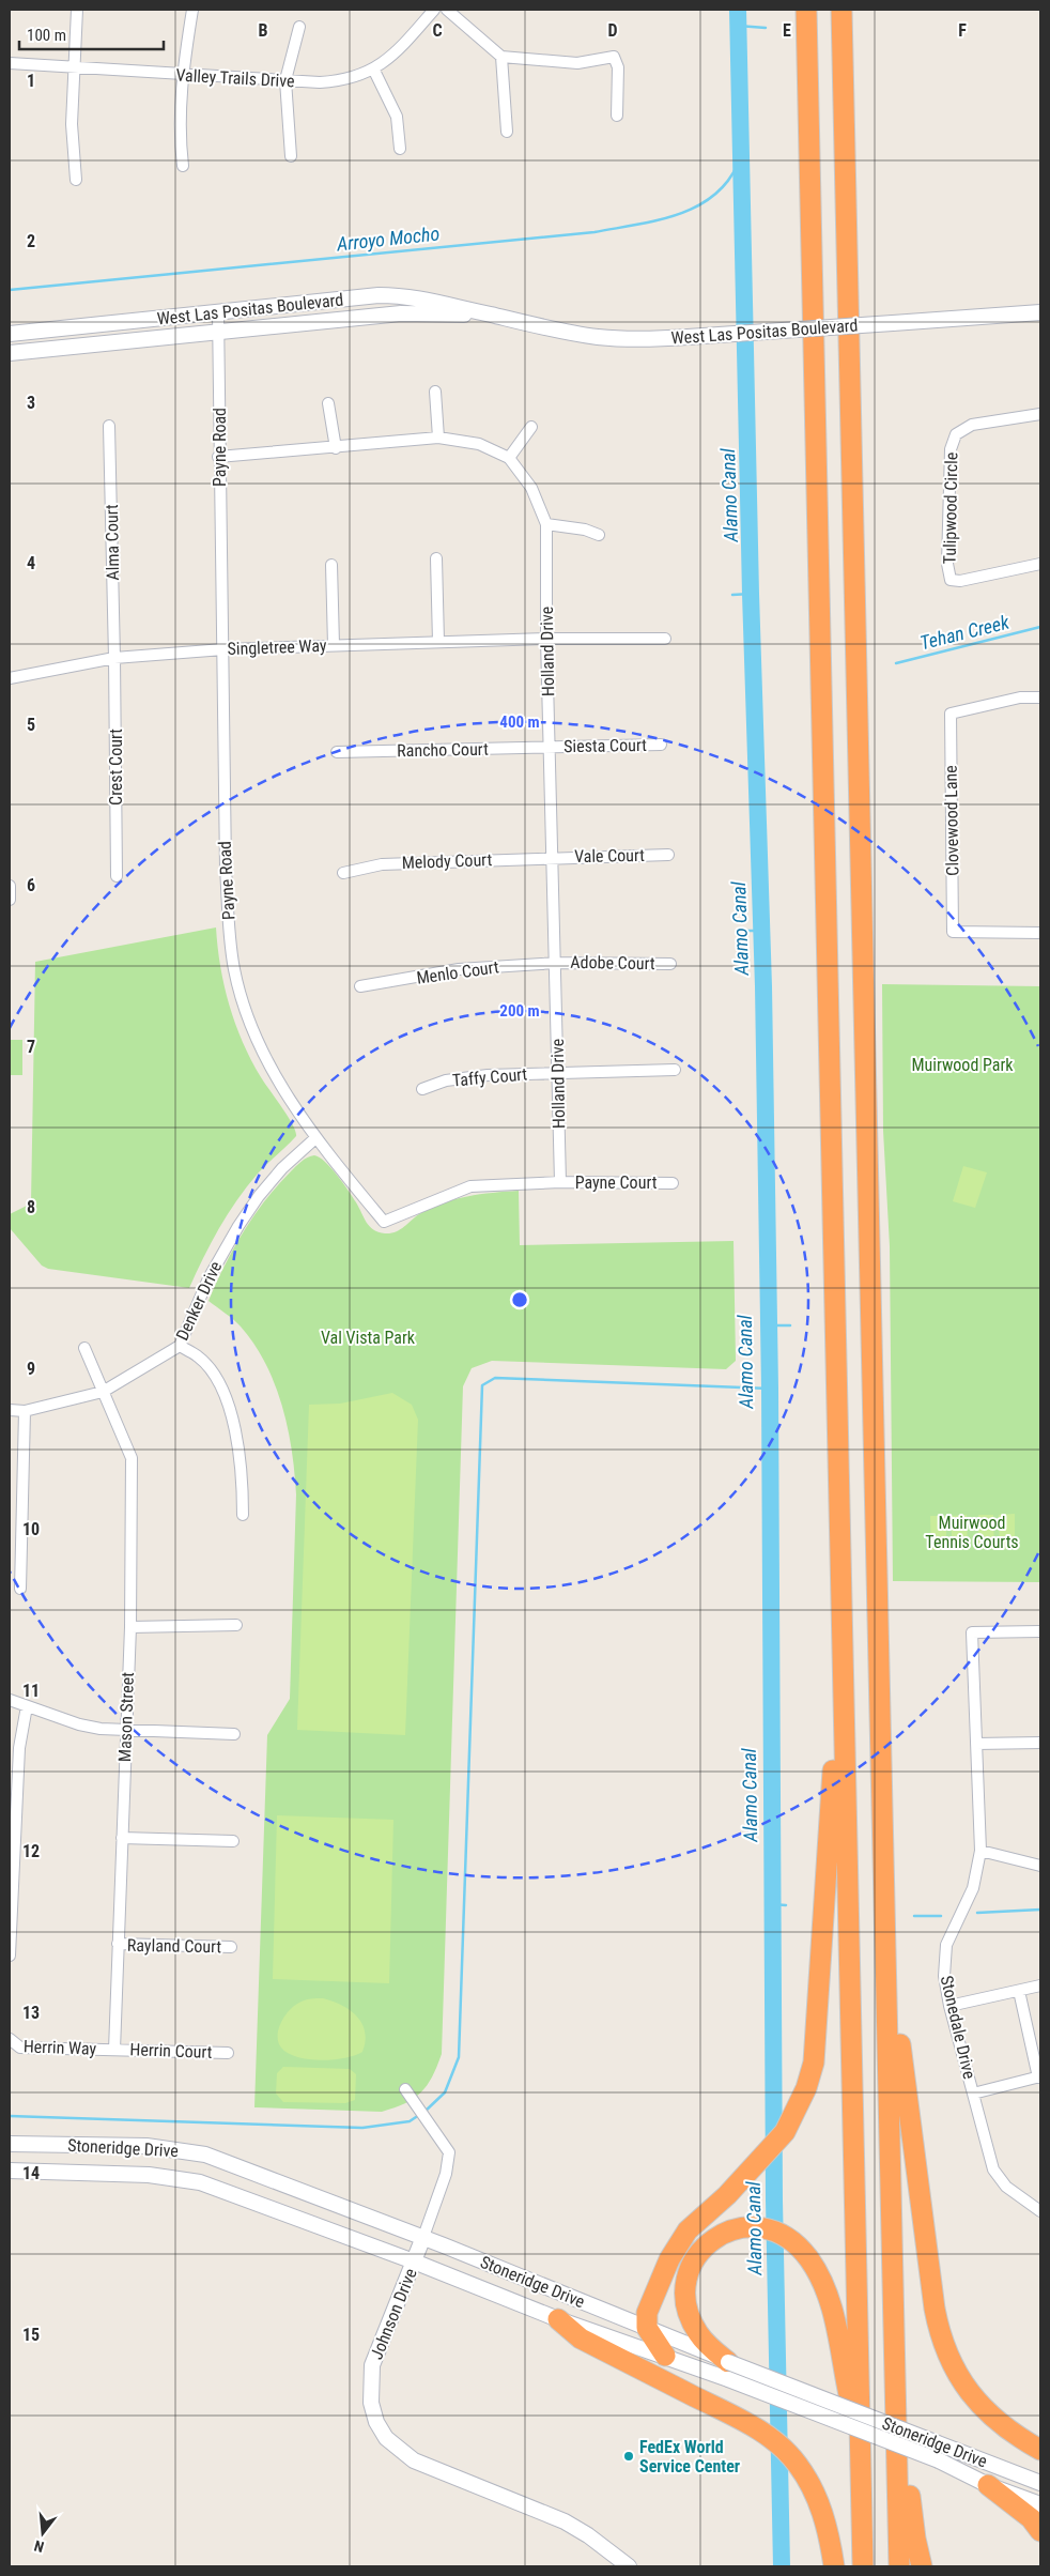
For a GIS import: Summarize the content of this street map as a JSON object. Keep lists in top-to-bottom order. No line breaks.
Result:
{"streets":{"main road":["West Las Positas Boulevard","Stoneridge Drive","Johnson Drive"],"street":["Valley Trails Drive","Payne Road","Tulipwood Circle","Alma Court","Singletree Way","Holland Drive","Siesta Court","Rancho Court","Crest Court","Clovewood Lane","Vale Court","Melody Court","Adobe Court","Menlo Court","Taffy Court","Payne Court","Denker Drive","Mason Street","Rayland Court","Stonedale Drive","Herrin Way","Herrin Court"]},"crossings":[["West Las Positas Boulevard","Payne Road"],["Payne Road","Singletree Way"],["Payne Road","Holland Drive"],["Payne Road","Payne Court"],["Payne Road","Denker Drive"],["Alma Court","Singletree Way"],["Alma Court","Crest Court"],["Singletree Way","Holland Drive"],["Singletree Way","Crest Court"],["Holland Drive","Siesta Court"],["Holland Drive","Rancho Court"],["Holland Drive","Vale Court"],["Holland Drive","Melody Court"],["Holland Drive","Adobe Court"],["Holland Drive","Menlo Court"],["Holland Drive","Taffy Court"],["Holland Drive","Payne Court"],["Siesta Court","Rancho Court"],["Vale Court","Melody Court"],["Adobe Court","Menlo Court"],["Denker Drive","Mason Street"],["Mason Street","Rayland Court"],["Mason Street","Herrin Way"],["Mason Street","Herrin Court"],["Herrin Way","Herrin Court"],["Stoneridge Drive","Johnson Drive"]],"water":["Arroyo Mocho","Alamo Canal","Tehan Creek"],"parks":["Muirwood Park","Val Vista Park","Muirwood Tennis Courts"],"places":["FedEx World Service Center"],"scale_bar":"100 m","north":"bottom","grid":{"columns":["B","C","D","E","F"],"rows":["1","2","3","4","5","6","7","8","9","10","11","12","13","14","15"]},"rings":["400 m","200 m"]}
